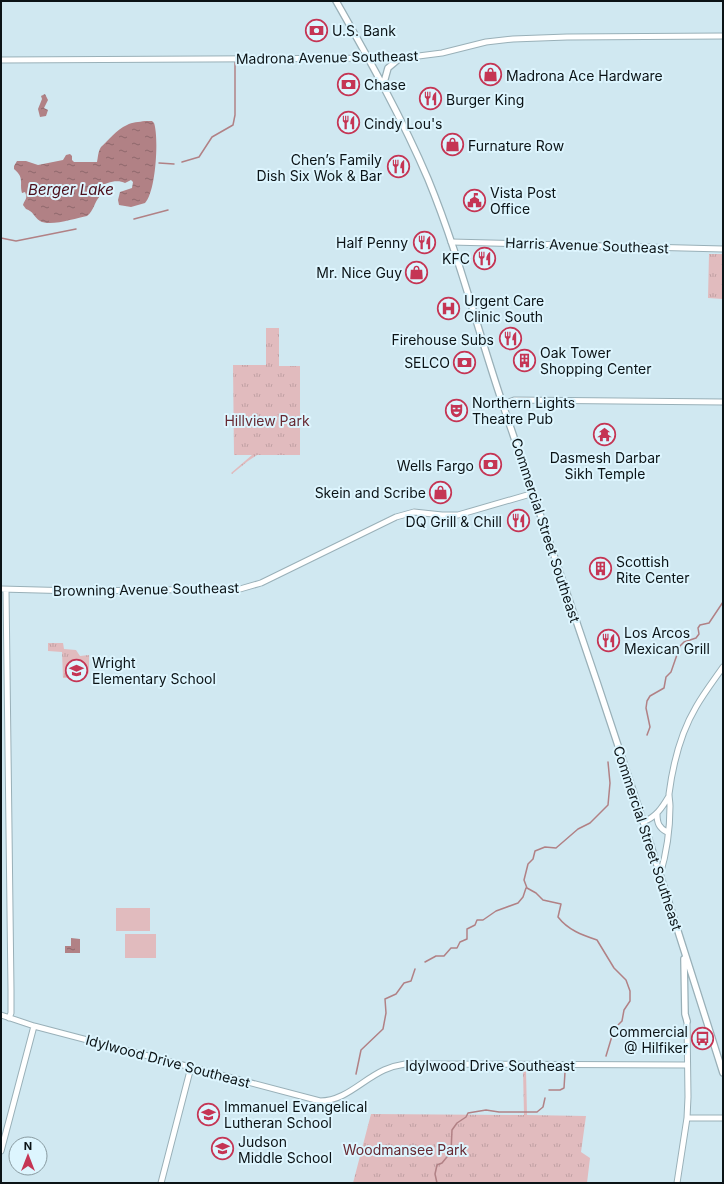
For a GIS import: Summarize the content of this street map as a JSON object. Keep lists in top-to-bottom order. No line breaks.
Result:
{"streets":{"main road":["Commercial Street Southeast"],"street":["Madrona Avenue Southeast","Harris Avenue Southeast","Browning Avenue Southeast","Idylwood Drive Southeast"]},"crossings":[["Madrona Avenue Southeast","Commercial Street Southeast"],["Harris Avenue Southeast","Commercial Street Southeast"],["Commercial Street Southeast","Browning Avenue Southeast"]],"water":["Berger Lake"],"parks":["Hillview Park","Woodmansee Park"],"places":{"bank":["U.S. Bank","Chase","SELCO","Wells Fargo"],"shop":["Madrona Ace Hardware","Furnature Row","Mr. Nice Guy","Skein and Scribe"],"restaurant":["Burger King","Cindy Lou's","Chen’s Family Dish Six Wok & Bar","Half Penny","KFC","Firehouse Subs","DQ Grill & Chill","Los Arcos Mexican Grill"],"public building":["Vista Post Office"],"hospital":["Urgent Care Clinic South"],"building":["Oak Tower Shopping Center","Scottish Rite Center"],"theatre":["Northern Lights Theatre Pub"],"temple":["Dasmesh Darbar Sikh Temple"],"school or university":["Wright Elementary School","Immanuel Evangelical Lutheran School","Judson Middle School"],"bus stop":["Commercial @ Hilfiker"]},"north":"top"}
